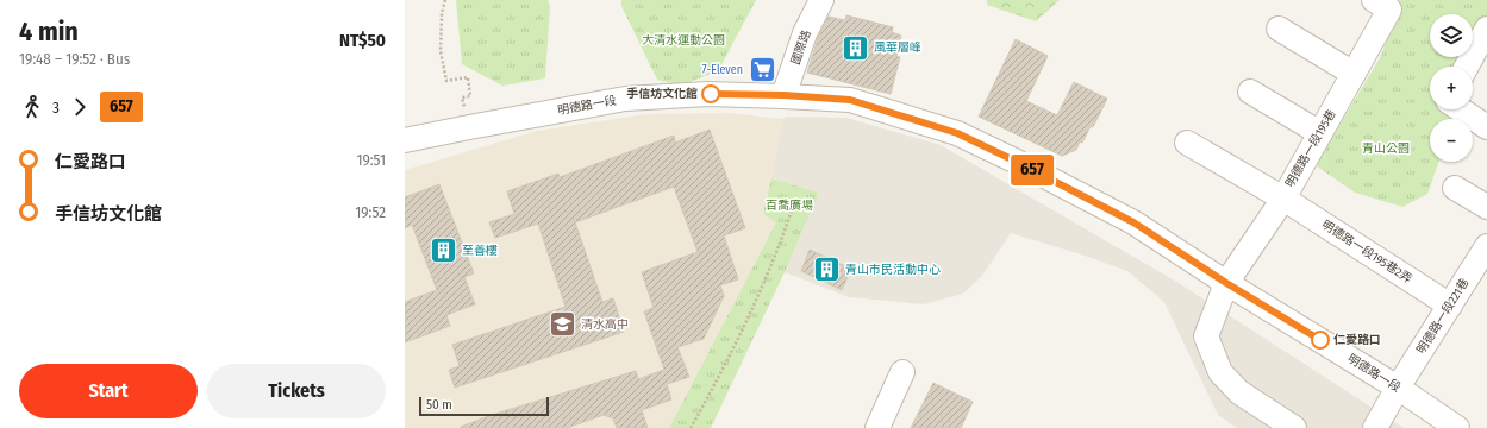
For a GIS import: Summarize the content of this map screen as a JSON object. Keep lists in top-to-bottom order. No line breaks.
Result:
{"streets":{"street":["國際路","明德路一段","明德路一段195巷","明德路一段195巷2弄","明德路一段221巷"]},"crossings":[["國際路","明德路一段"],["明德路一段","明德路一段195巷"],["明德路一段","明德路一段221巷"],["明德路一段195巷","明德路一段195巷2弄"],["明德路一段195巷2弄","明德路一段221巷"]],"parks":["大清水運動公園","青山公園","百喬廣場"],"places":{"building":["風華層峰","至善樓","青山市民活動中心"],"supermarket":["7-Eleven"],"other":["手信坊文化館","仁愛路口"],"school or university":["清水高中"]},"lines":["bus line 657"],"scale_bar":"50 m","page":{"heading":["4 min","19:48 – 19:52 · Bus","NT$50"],"on_map":"657","map_buttons":["+","−"],"legs":["3","657"],"list":[{"name":"仁愛路口","value":"19:51"},{"name":"手信坊文化館","value":"19:52"}],"buttons":["Start","Tickets"],"scale":"50 m"}}
